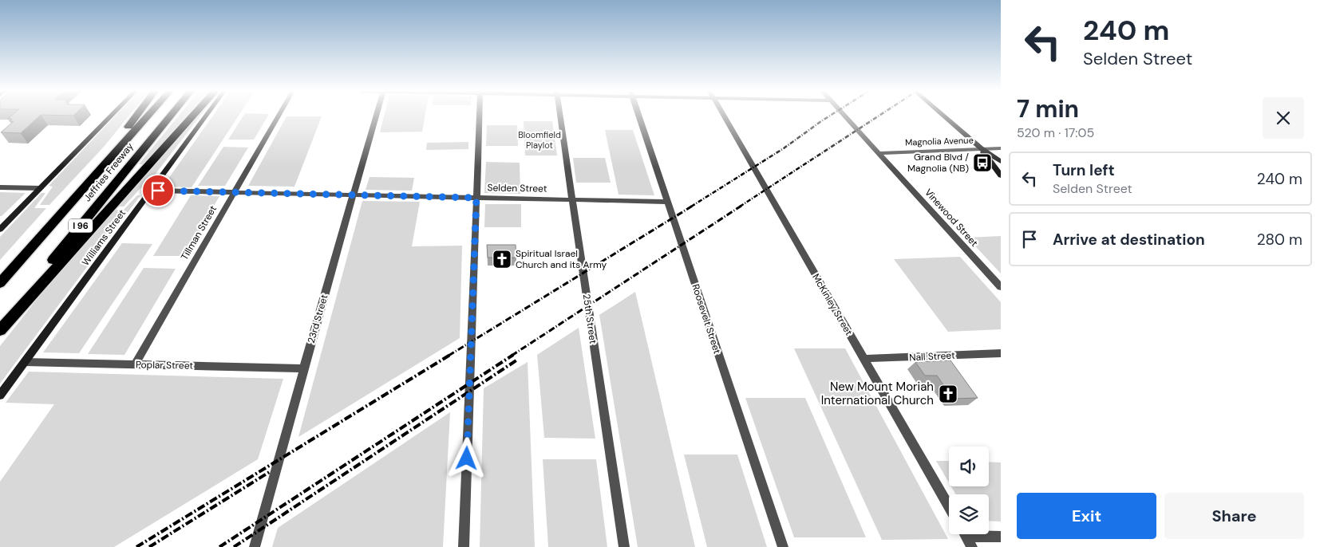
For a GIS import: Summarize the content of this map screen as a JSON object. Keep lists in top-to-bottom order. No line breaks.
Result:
{"streets":{"highway":["Jeffries Freeway","I 96"],"street":["Magnolia Avenue","Selden Street","Vinewood Street","Tillman Street","Williams Street","McKinley Street","23rd Street","25th Street","Roosevelt Street","Nall Street","Poplar Street"]},"crossings":[["Magnolia Avenue","Vinewood Street"],["Selden Street","Tillman Street"],["Selden Street","Williams Street"],["Selden Street","23rd Street"],["Selden Street","25th Street"],["Selden Street","Roosevelt Street"],["Tillman Street","Poplar Street"],["Williams Street","Poplar Street"],["McKinley Street","Nall Street"],["23rd Street","Poplar Street"]],"parks":["Bloomfield Playlot"],"places":{"bus stop":["Grand Blvd / Magnolia (NB)"],"church":["Spiritual Israel Church and its Army","New Mount Moriah International Church"]},"page":{"turn":["240 m","Selden Street"],"heading":["7 min","520 m · 17:05"],"list":[{"name":"Turn left","note":"Selden Street","value":"240 m"},{"name":"Arrive at destination","value":"280 m"}],"buttons":["Exit","Share"]}}
